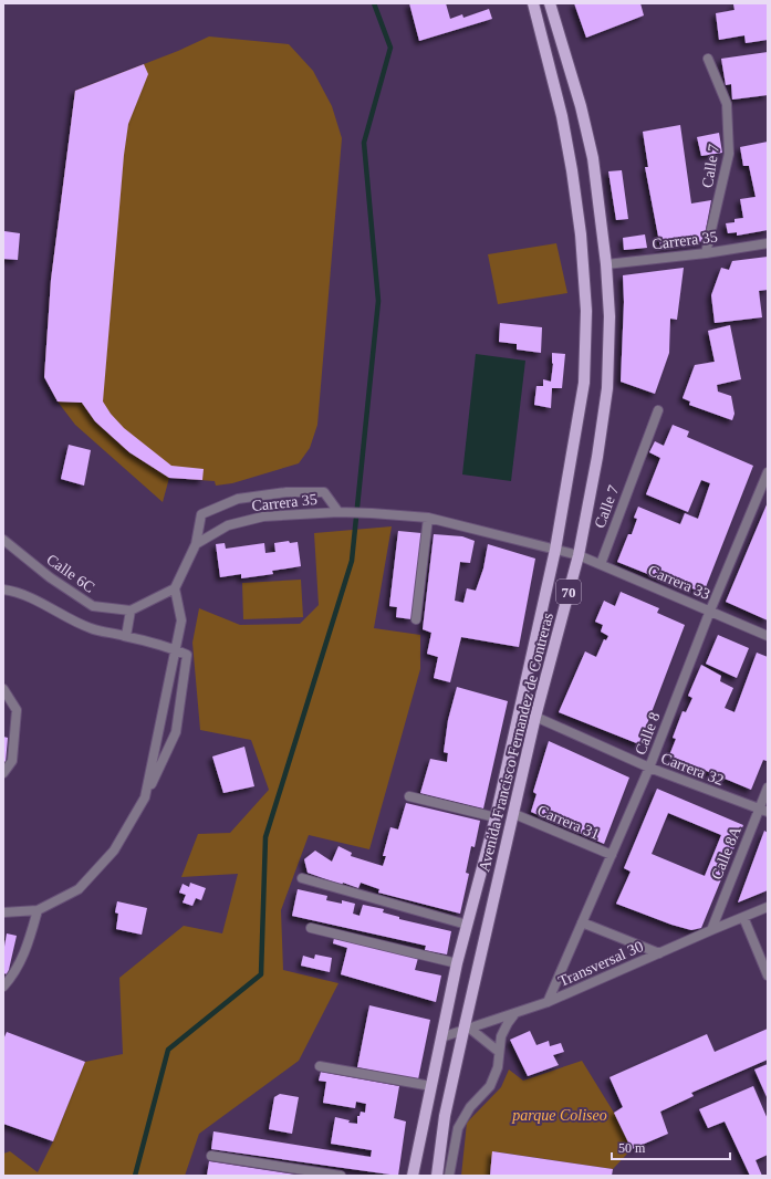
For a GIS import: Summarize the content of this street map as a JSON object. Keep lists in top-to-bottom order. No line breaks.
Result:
{"streets":{"main road":["70","Avenida Francisco Fernandez de Contreras"],"street":["Calle 7","Carrera 35","Calle 6C","Carrera 33","Calle 8","Carrera 32","Carrera 31","Calle 8A","Transversal 30"]},"crossings":[["Calle 7","Carrera 35"],["Calle 7","Carrera 33"],["Carrera 35","Carrera 33"],["Carrera 35","Avenida Francisco Fernandez de Contreras"],["Carrera 33","Calle 8"],["Carrera 33","Avenida Francisco Fernandez de Contreras"],["Calle 8","Carrera 32"],["Calle 8","Carrera 31"],["Calle 8","Transversal 30"],["Avenida Francisco Fernandez de Contreras","Carrera 32"],["Avenida Francisco Fernandez de Contreras","Carrera 31"],["Avenida Francisco Fernandez de Contreras","Transversal 30"],["Carrera 32","Calle 8A"],["Calle 8A","Transversal 30"]],"parks":["parque Coliseo"],"scale_bar":"50 m"}
